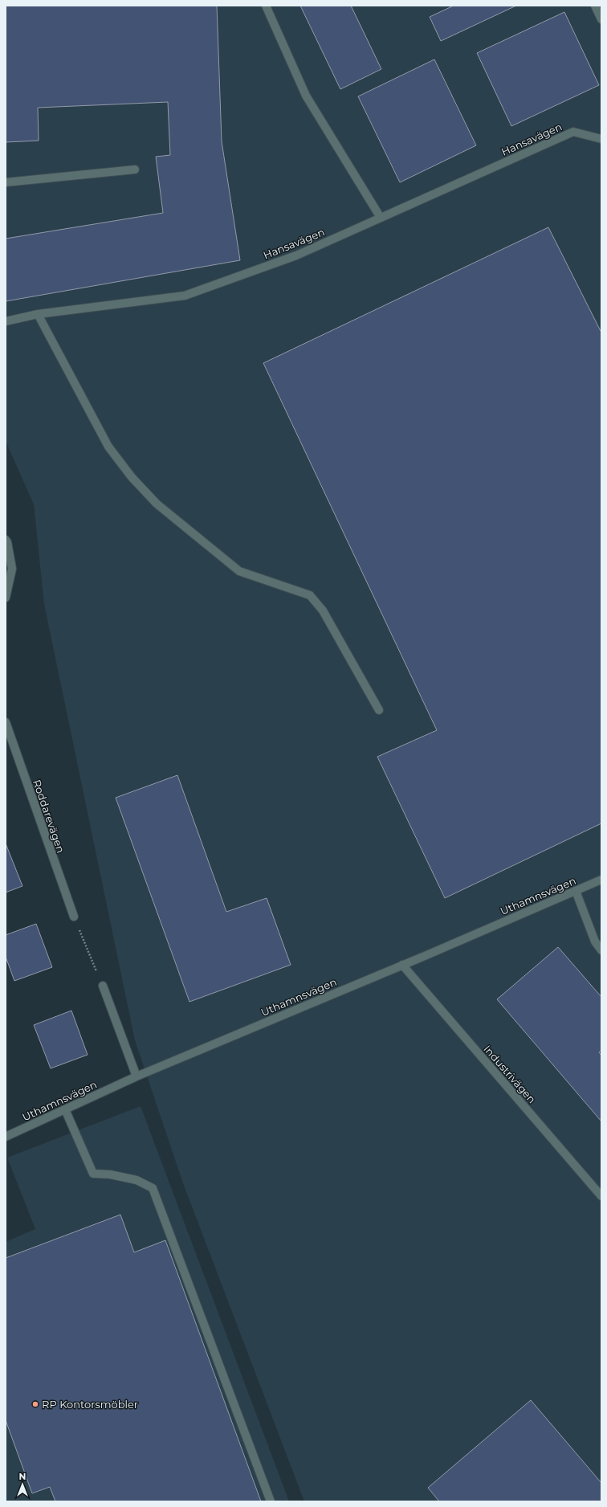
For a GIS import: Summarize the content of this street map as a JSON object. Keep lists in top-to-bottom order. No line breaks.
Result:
{"streets":{"street":["Hansavägen","Roddarevägen","Uthamnsvägen","Industrivägen"]},"crossings":[["Uthamnsvägen","Industrivägen"]],"places":["RP Kontorsmöbler"],"north":"top"}
